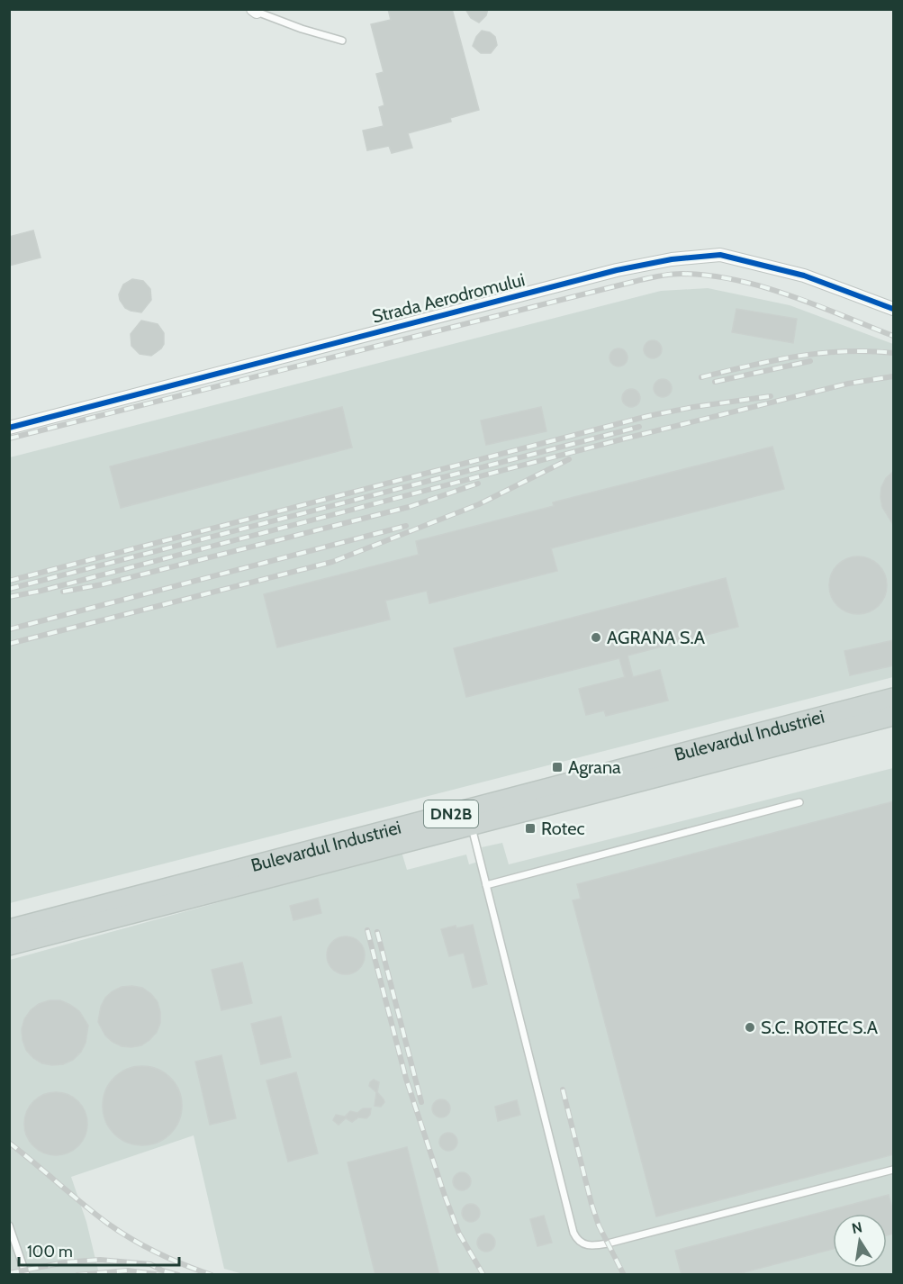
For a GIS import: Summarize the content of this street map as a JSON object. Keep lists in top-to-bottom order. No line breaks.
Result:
{"streets":{"main road":["Bulevardul Industriei","DN2B"],"street":["Strada Aerodromului"]},"places":{"other":["AGRANA S.A","S.C. ROTEC S.A"],"transit":["Agrana","Rotec"]},"scale_bar":"100 m","north":"top"}
